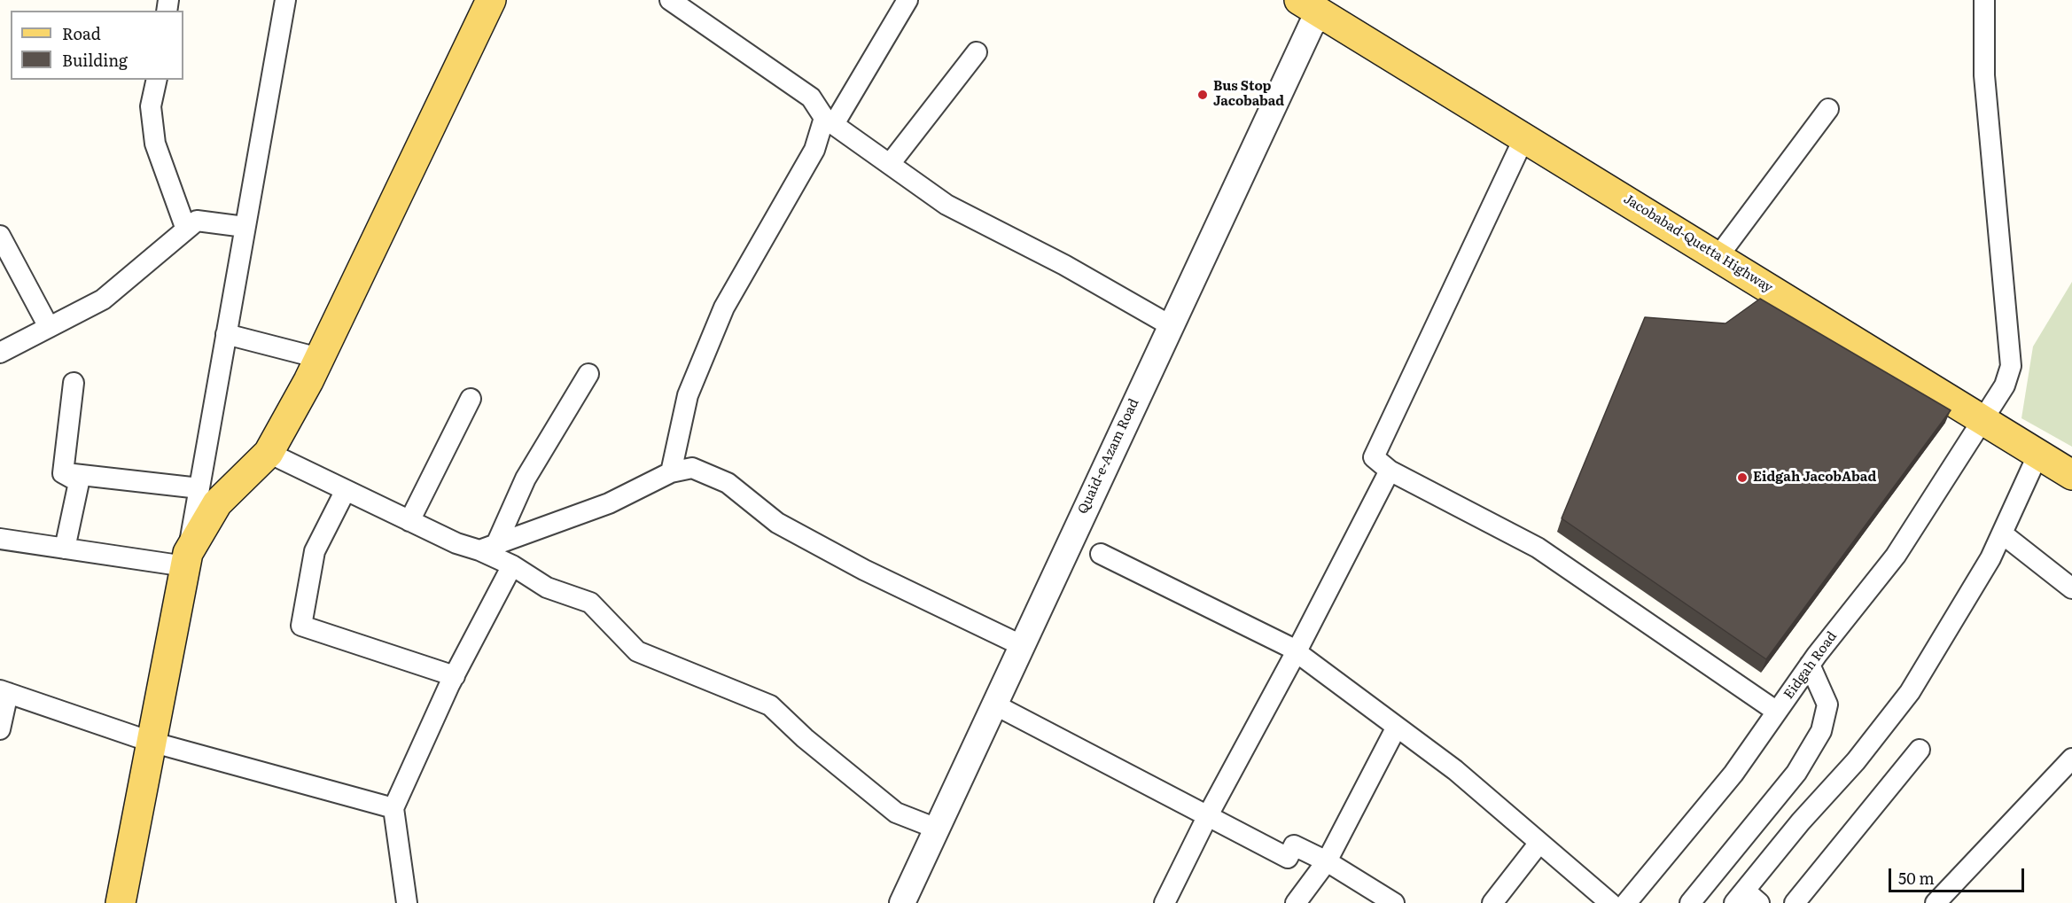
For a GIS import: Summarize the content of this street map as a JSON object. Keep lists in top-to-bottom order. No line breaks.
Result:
{"streets":{"main road":["Jacobabad-Quetta Highway"],"street":["Quaid-e-Azam Road","Eidgah Road"]},"crossings":[["Jacobabad-Quetta Highway","Quaid-e-Azam Road"],["Jacobabad-Quetta Highway","Eidgah Road"]],"places":["Bus Stop Jacobabad","Eidgah JacobAbad"],"legend":["Road","Building"],"scale_bar":"50 m"}
